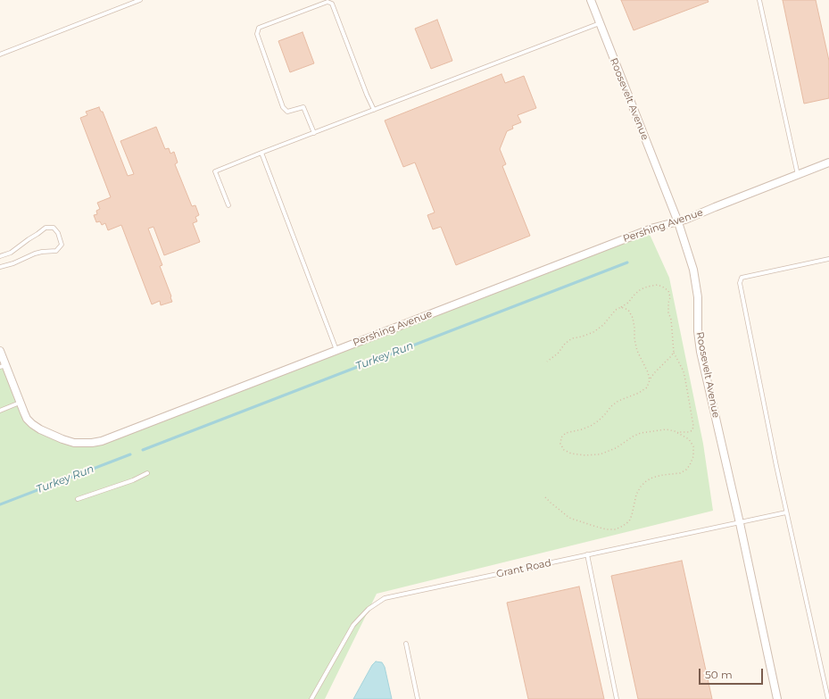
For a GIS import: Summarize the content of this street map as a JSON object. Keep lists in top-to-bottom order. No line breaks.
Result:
{"streets":{"street":["Roosevelt Avenue","Pershing Avenue"],"lane":["Grant Road"]},"crossings":[["Roosevelt Avenue","Pershing Avenue"],["Roosevelt Avenue","Grant Road"]],"water":["Turkey Run"],"scale_bar":"50 m"}
